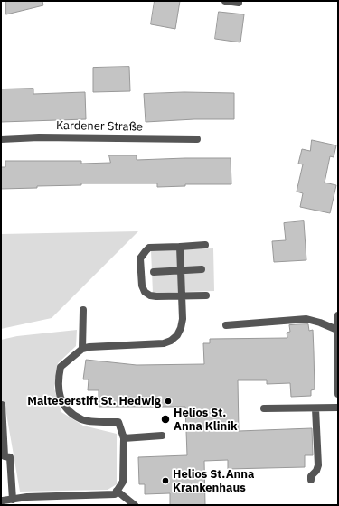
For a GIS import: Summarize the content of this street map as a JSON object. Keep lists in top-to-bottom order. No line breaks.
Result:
{"streets":{"street":["Kardener Straße"]},"places":["Malteserstift St. Hedwig","Helios St. Anna Klinik","Helios St.Anna Krankenhaus"]}
